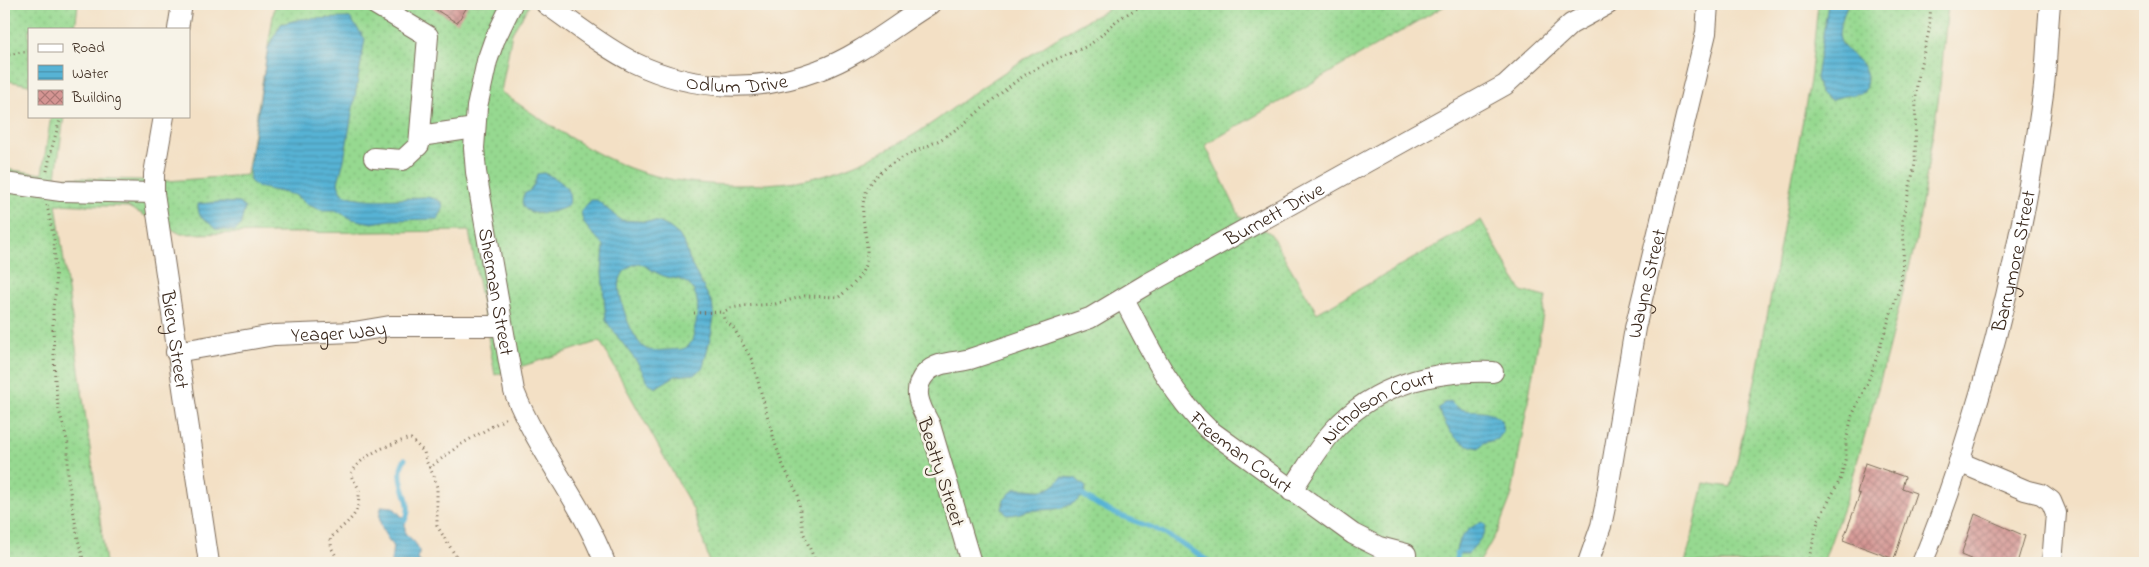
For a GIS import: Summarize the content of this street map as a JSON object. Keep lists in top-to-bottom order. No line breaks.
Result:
{"streets":{"street":["Odlum Drive","Burnett Drive","Barrymore Street","Wayne Street","Sherman Street","Yeager Way","Biery Street","Nicholson Court","Freeman Court","Beatty Street"]},"crossings":[["Burnett Drive","Freeman Court"],["Burnett Drive","Beatty Street"],["Sherman Street","Yeager Way"],["Yeager Way","Biery Street"],["Nicholson Court","Freeman Court"]],"legend":["Road","Water","Building"]}
